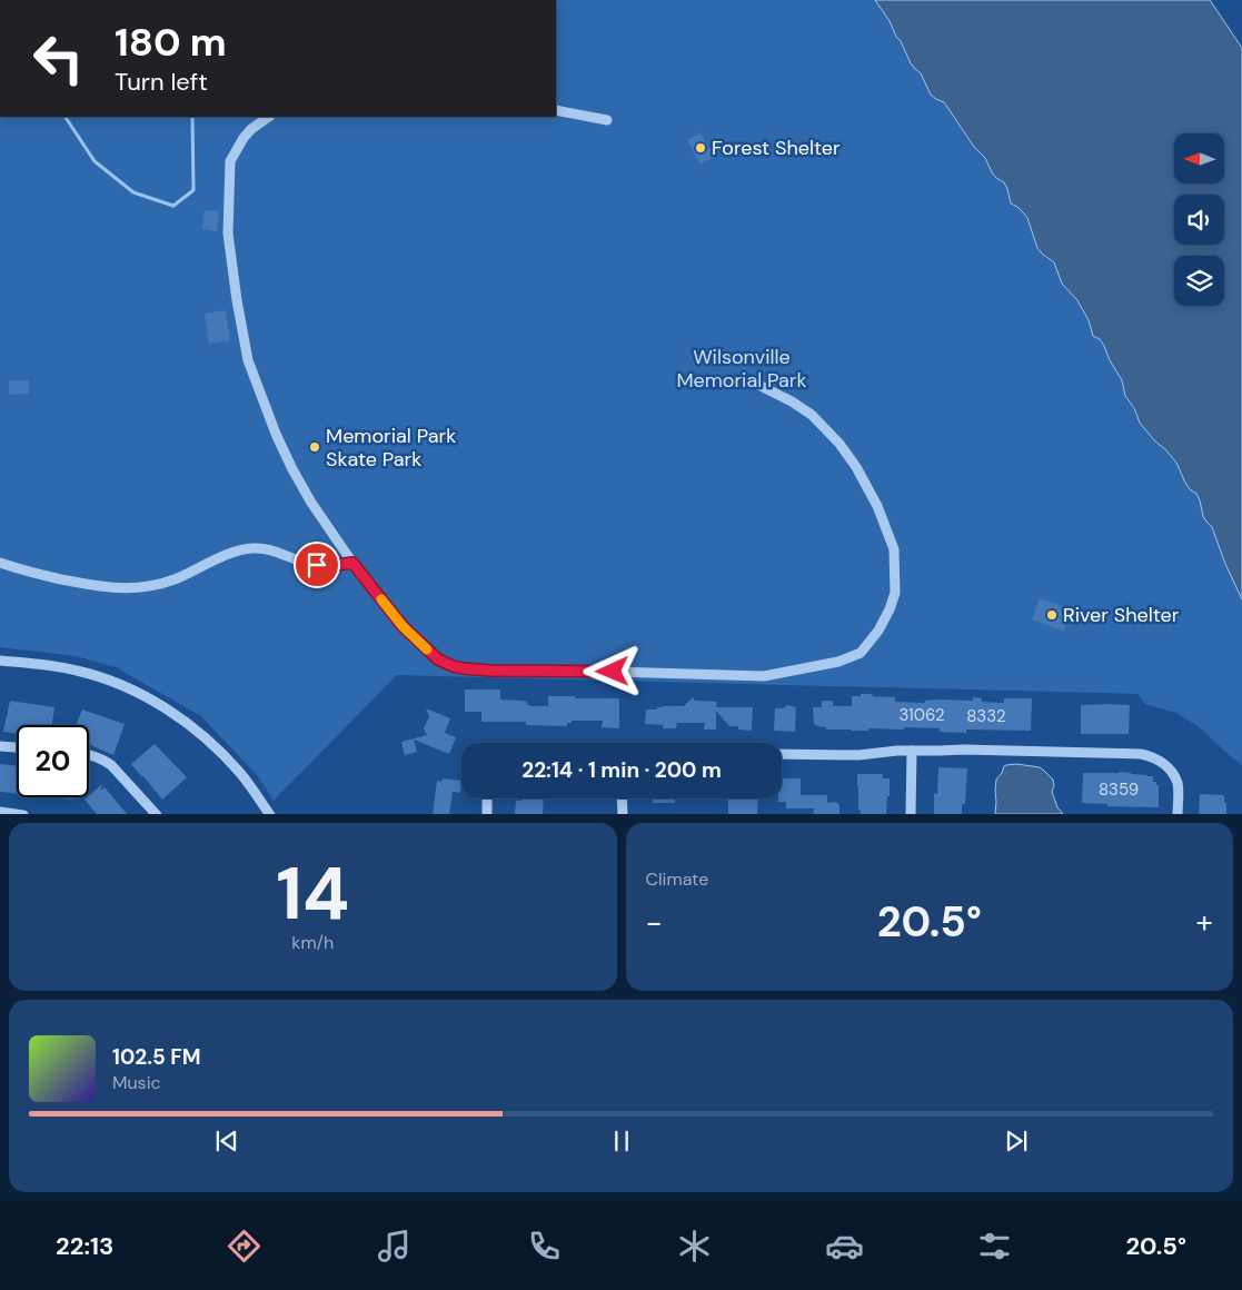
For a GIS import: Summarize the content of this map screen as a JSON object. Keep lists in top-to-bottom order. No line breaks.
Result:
{"parks":["Wilsonville Memorial Park"],"places":["Forest Shelter","Memorial Park Skate Park","River Shelter"],"house_numbers":["31062","8332","8359"],"north":"left","page":{"turn":["180 m","Turn left"],"limit":"20","trip":"22:14 · 1 min · 200 m","tile":[["14","km/h"],"Climate"],"heat":["−","20.5°","+"],"song":["102.5 FM","Music"],"tabs":["22:13","20.5°"]}}
